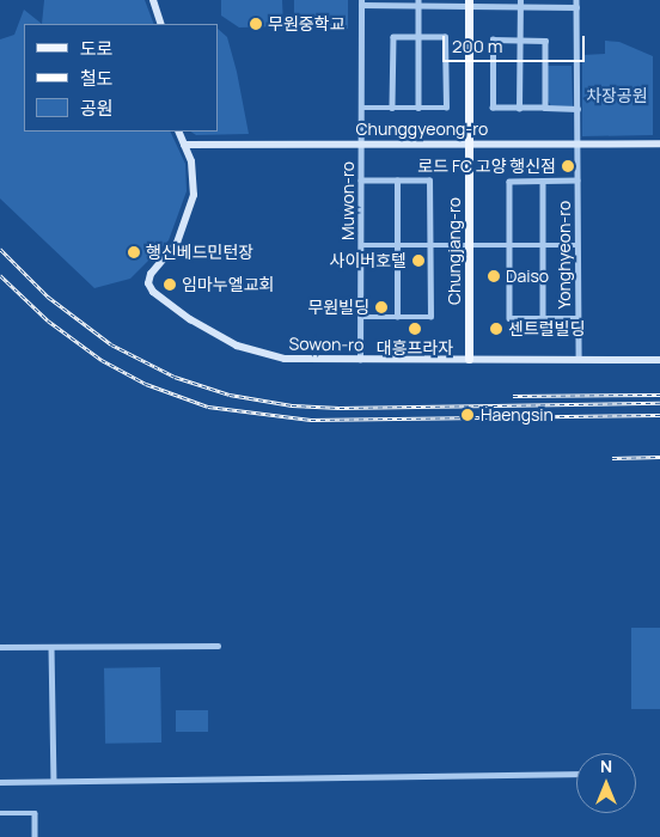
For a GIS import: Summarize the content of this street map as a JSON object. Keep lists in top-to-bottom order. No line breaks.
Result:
{"streets":{"main road":["Chunggyeong-ro","Chungjang-ro","Sowon-ro"],"street":["Muwon-ro","Yonghyeon-ro"]},"crossings":[["Chunggyeong-ro","Muwon-ro"],["Chunggyeong-ro","Chungjang-ro"],["Chunggyeong-ro","Yonghyeon-ro"],["Chunggyeong-ro","Sowon-ro"],["Muwon-ro","Chungjang-ro"],["Muwon-ro","Sowon-ro"],["Chungjang-ro","Sowon-ro"],["Yonghyeon-ro","Sowon-ro"]],"parks":["차장공원"],"places":["무원중학교","로드 FC 고양 행신점","행신베드민턴장","사이버호텔","Daiso","임마누엘교회","무원빌딩","대흥프라자","센트럴빌딩","Haengsin"],"legend":["도로","철도","공원"],"scale_bar":"200 m","north":"top"}
